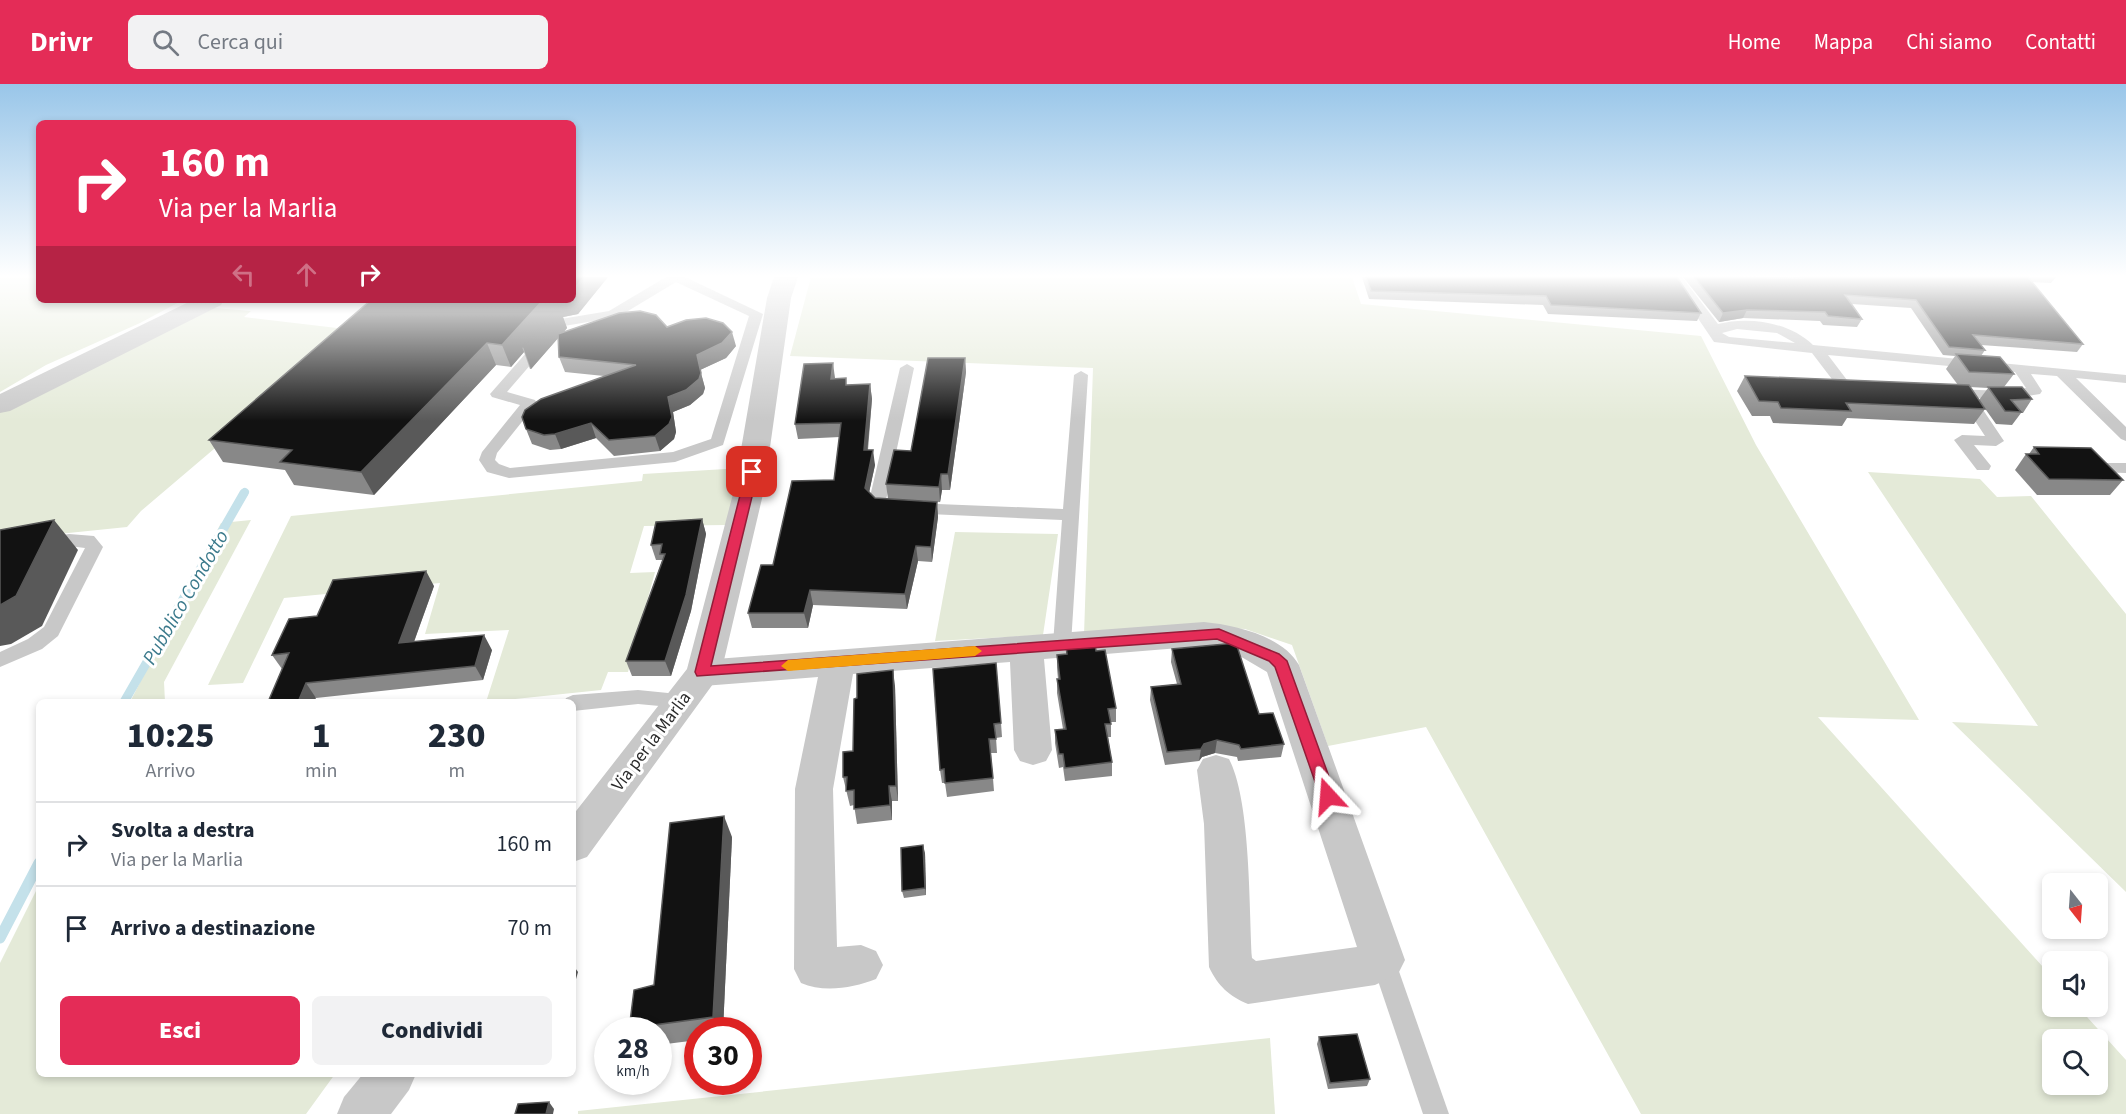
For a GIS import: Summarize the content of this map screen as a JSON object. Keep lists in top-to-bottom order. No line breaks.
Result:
{"streets":{"street":["Via per la Marlia"]},"water":["Pubblico Condotto"],"north":"bottom","page":{"header":"Drivr","search":"Cerca qui","nav":["Home","Mappa","Chi siamo","Contatti"],"turn":["160 m","Via per la Marlia"],"eta":["10:25","Arrivo","1","min","230","m"],"list":[{"name":"Svolta a destra","note":"Via per la Marlia","value":"160 m"},{"name":"Arrivo a destinazione","value":"70 m"}],"buttons":["Esci","Condividi"],"speed":"28 km/h","limit":"30"}}
